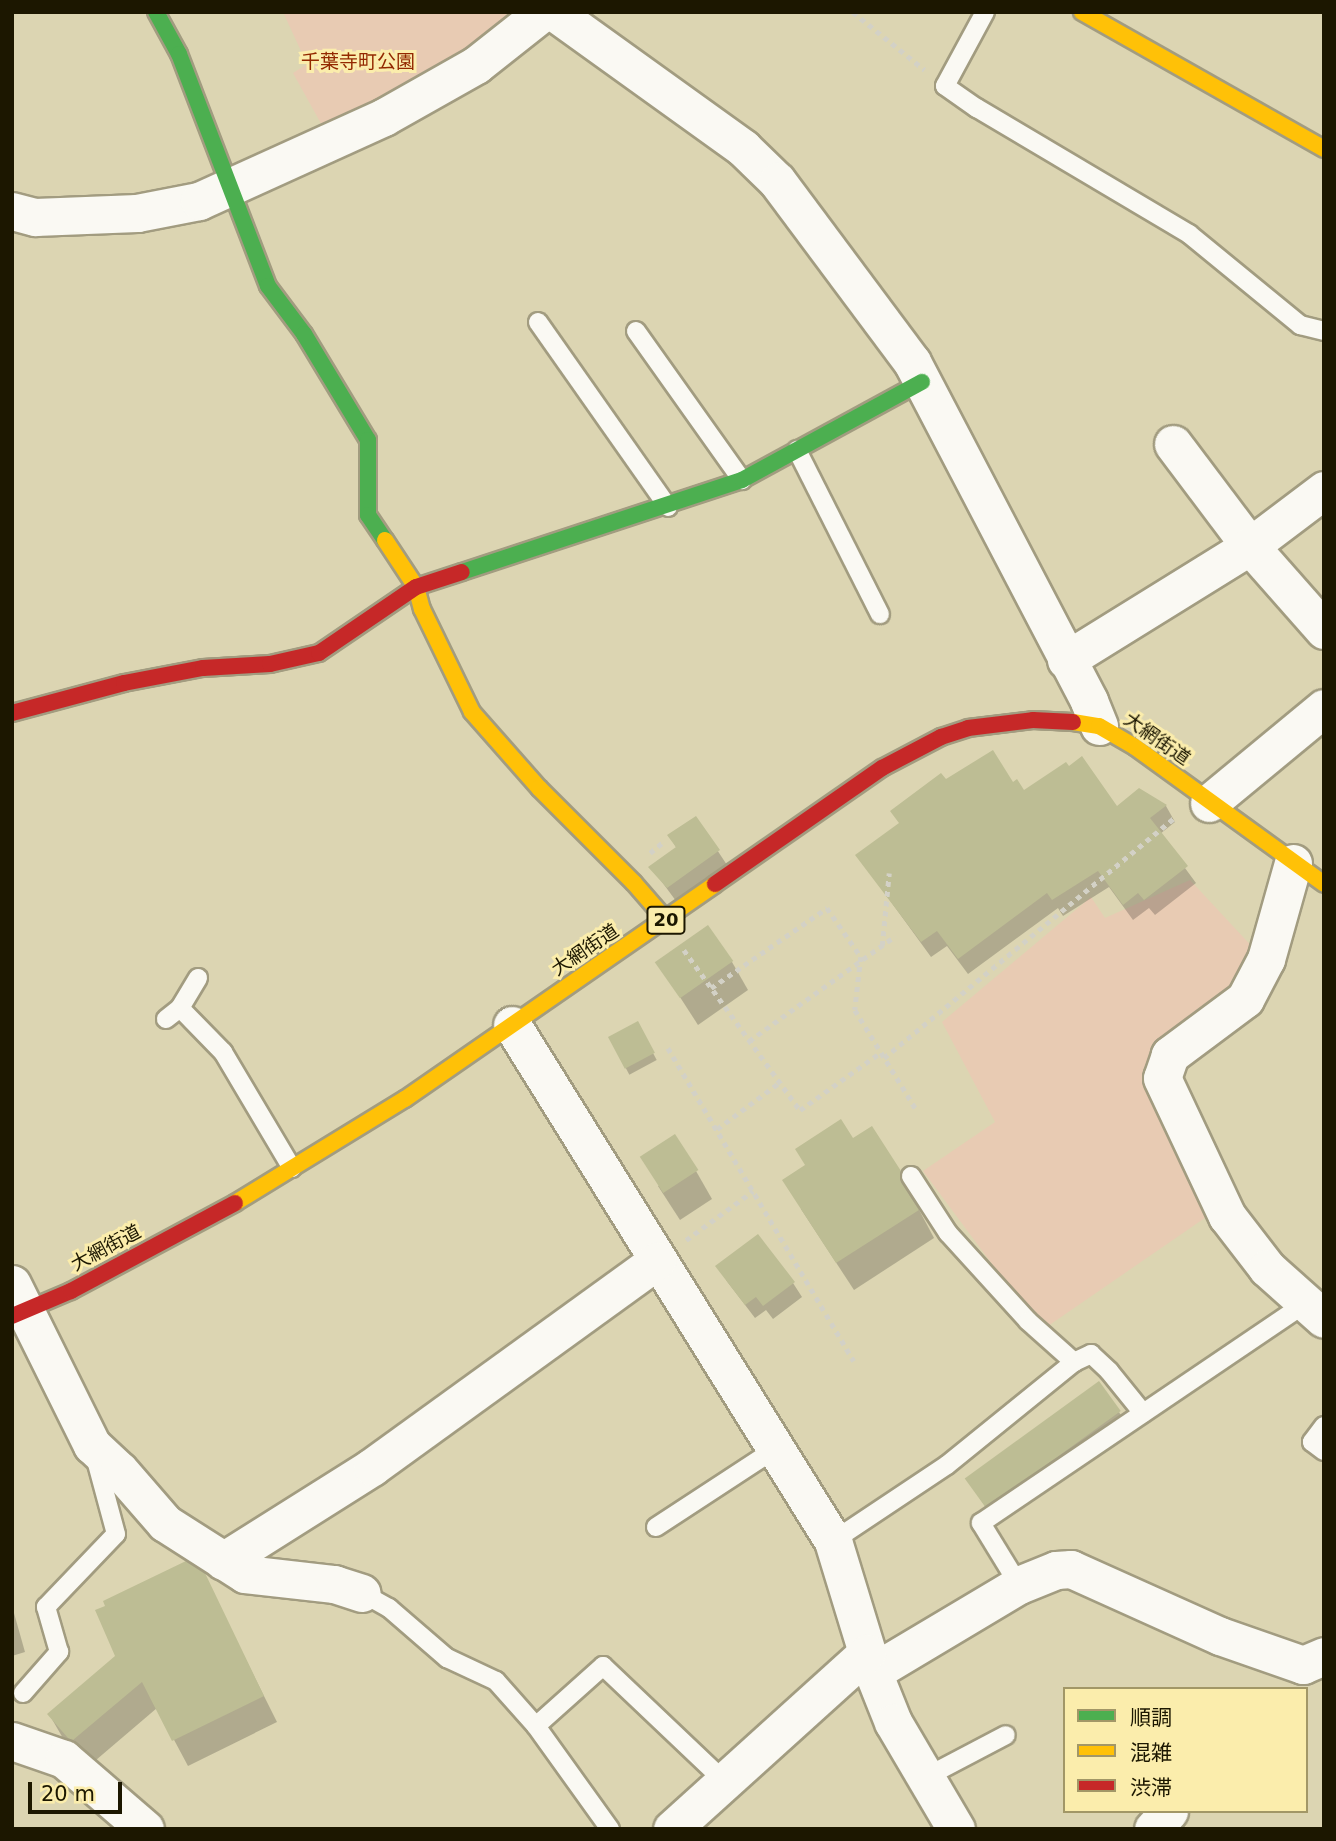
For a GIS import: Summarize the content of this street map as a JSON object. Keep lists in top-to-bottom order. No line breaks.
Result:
{"streets":{"street":["大網街道","20"]},"parks":["千葉寺町公園"],"legend":["順調","混雑","渋滞"],"scale_bar":"20 m"}
